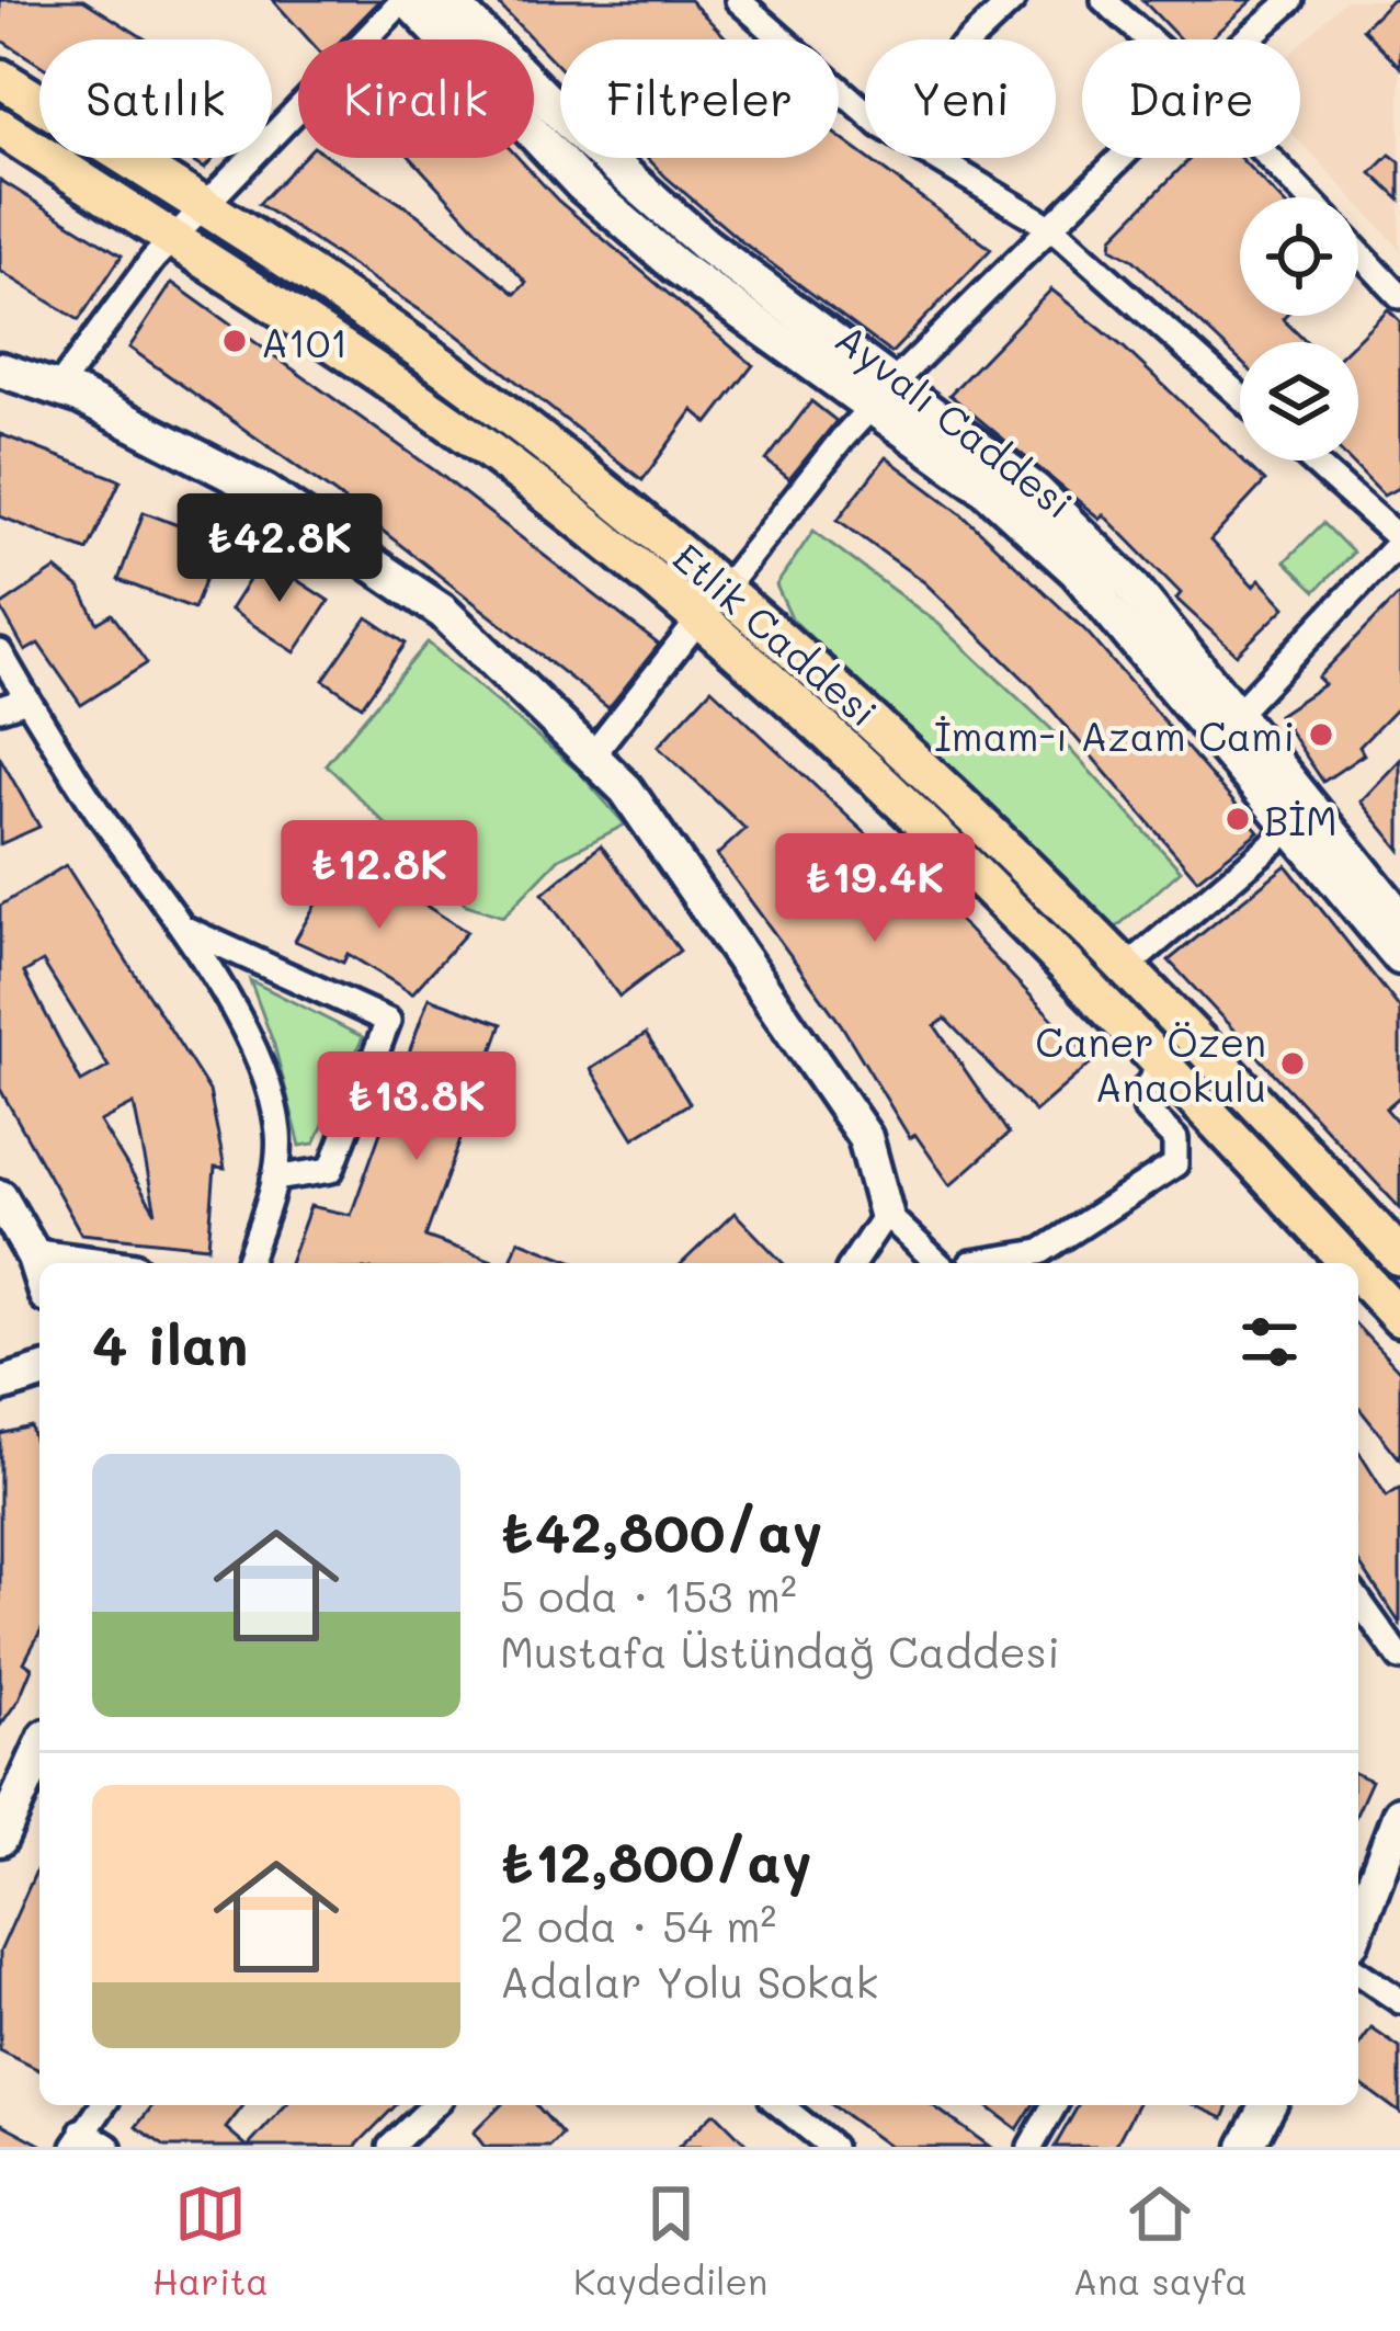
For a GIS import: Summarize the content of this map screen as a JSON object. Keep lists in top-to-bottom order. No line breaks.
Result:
{"streets":{"main road":["Ayvalı Caddesi","Etlik Caddesi"]},"places":["A101","İmam-ı Azam Cami","BİM","Caner Özen Anaokulu"],"page":{"chip":["Satılık","Kiralık","Filtreler","Yeni","Daire"],"price":["₺42.8K","₺12.8K","₺19.4K","₺13.8K"],"heading":"4 ilan","list":[{"name":"₺42,800/ay","note":"5 oda · 153 m² · Mustafa Üstündağ Caddesi"},{"name":"₺12,800/ay","note":"2 oda · 54 m² · Adalar Yolu Sokak"}],"tabs":["Harita","Kaydedilen","Ana sayfa"]}}
